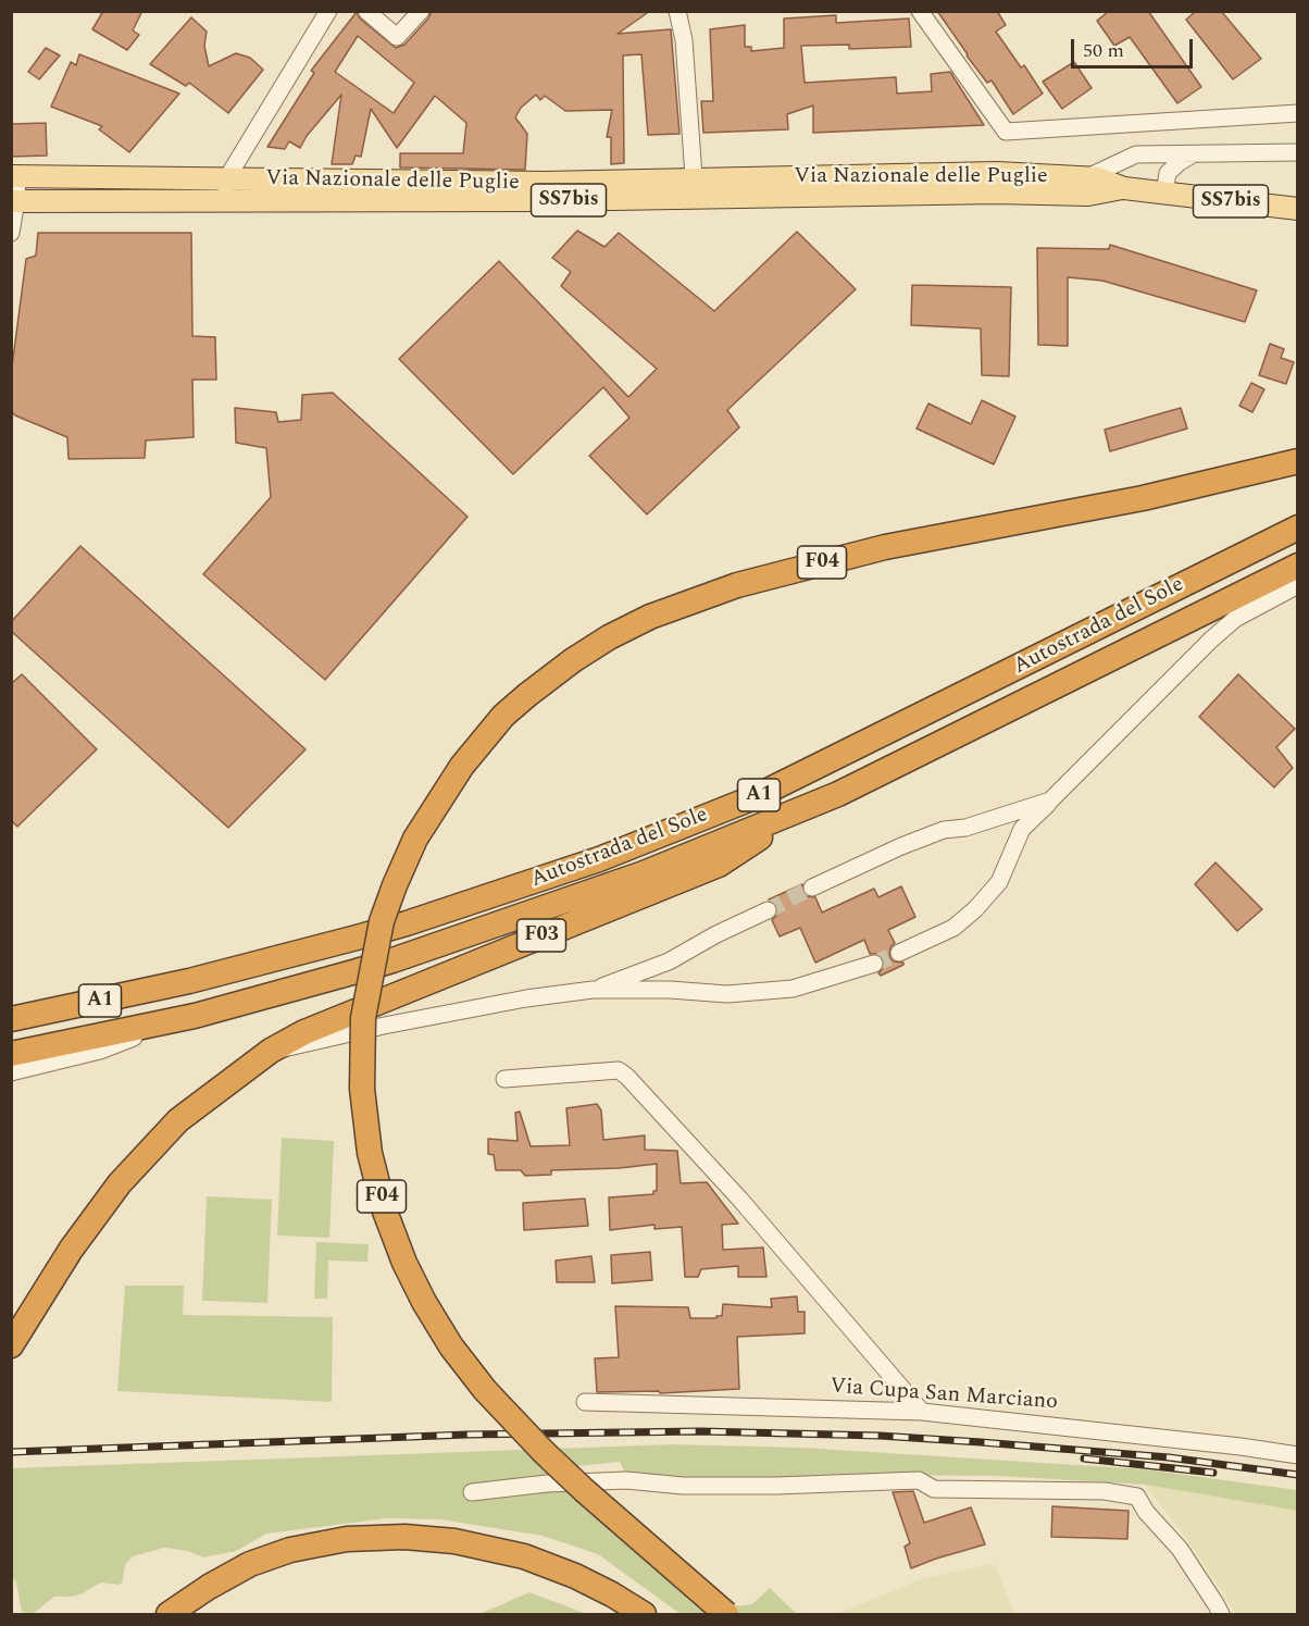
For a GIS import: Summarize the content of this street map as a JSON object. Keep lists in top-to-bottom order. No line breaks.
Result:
{"streets":{"highway":["F04","Autostrada del Sole","A1","F03"],"main road":["Via Nazionale delle Puglie","SS7bis"],"street":["Via Cupa San Marciano"]},"crossings":[["Autostrada del Sole","F03"]],"scale_bar":"50 m"}
